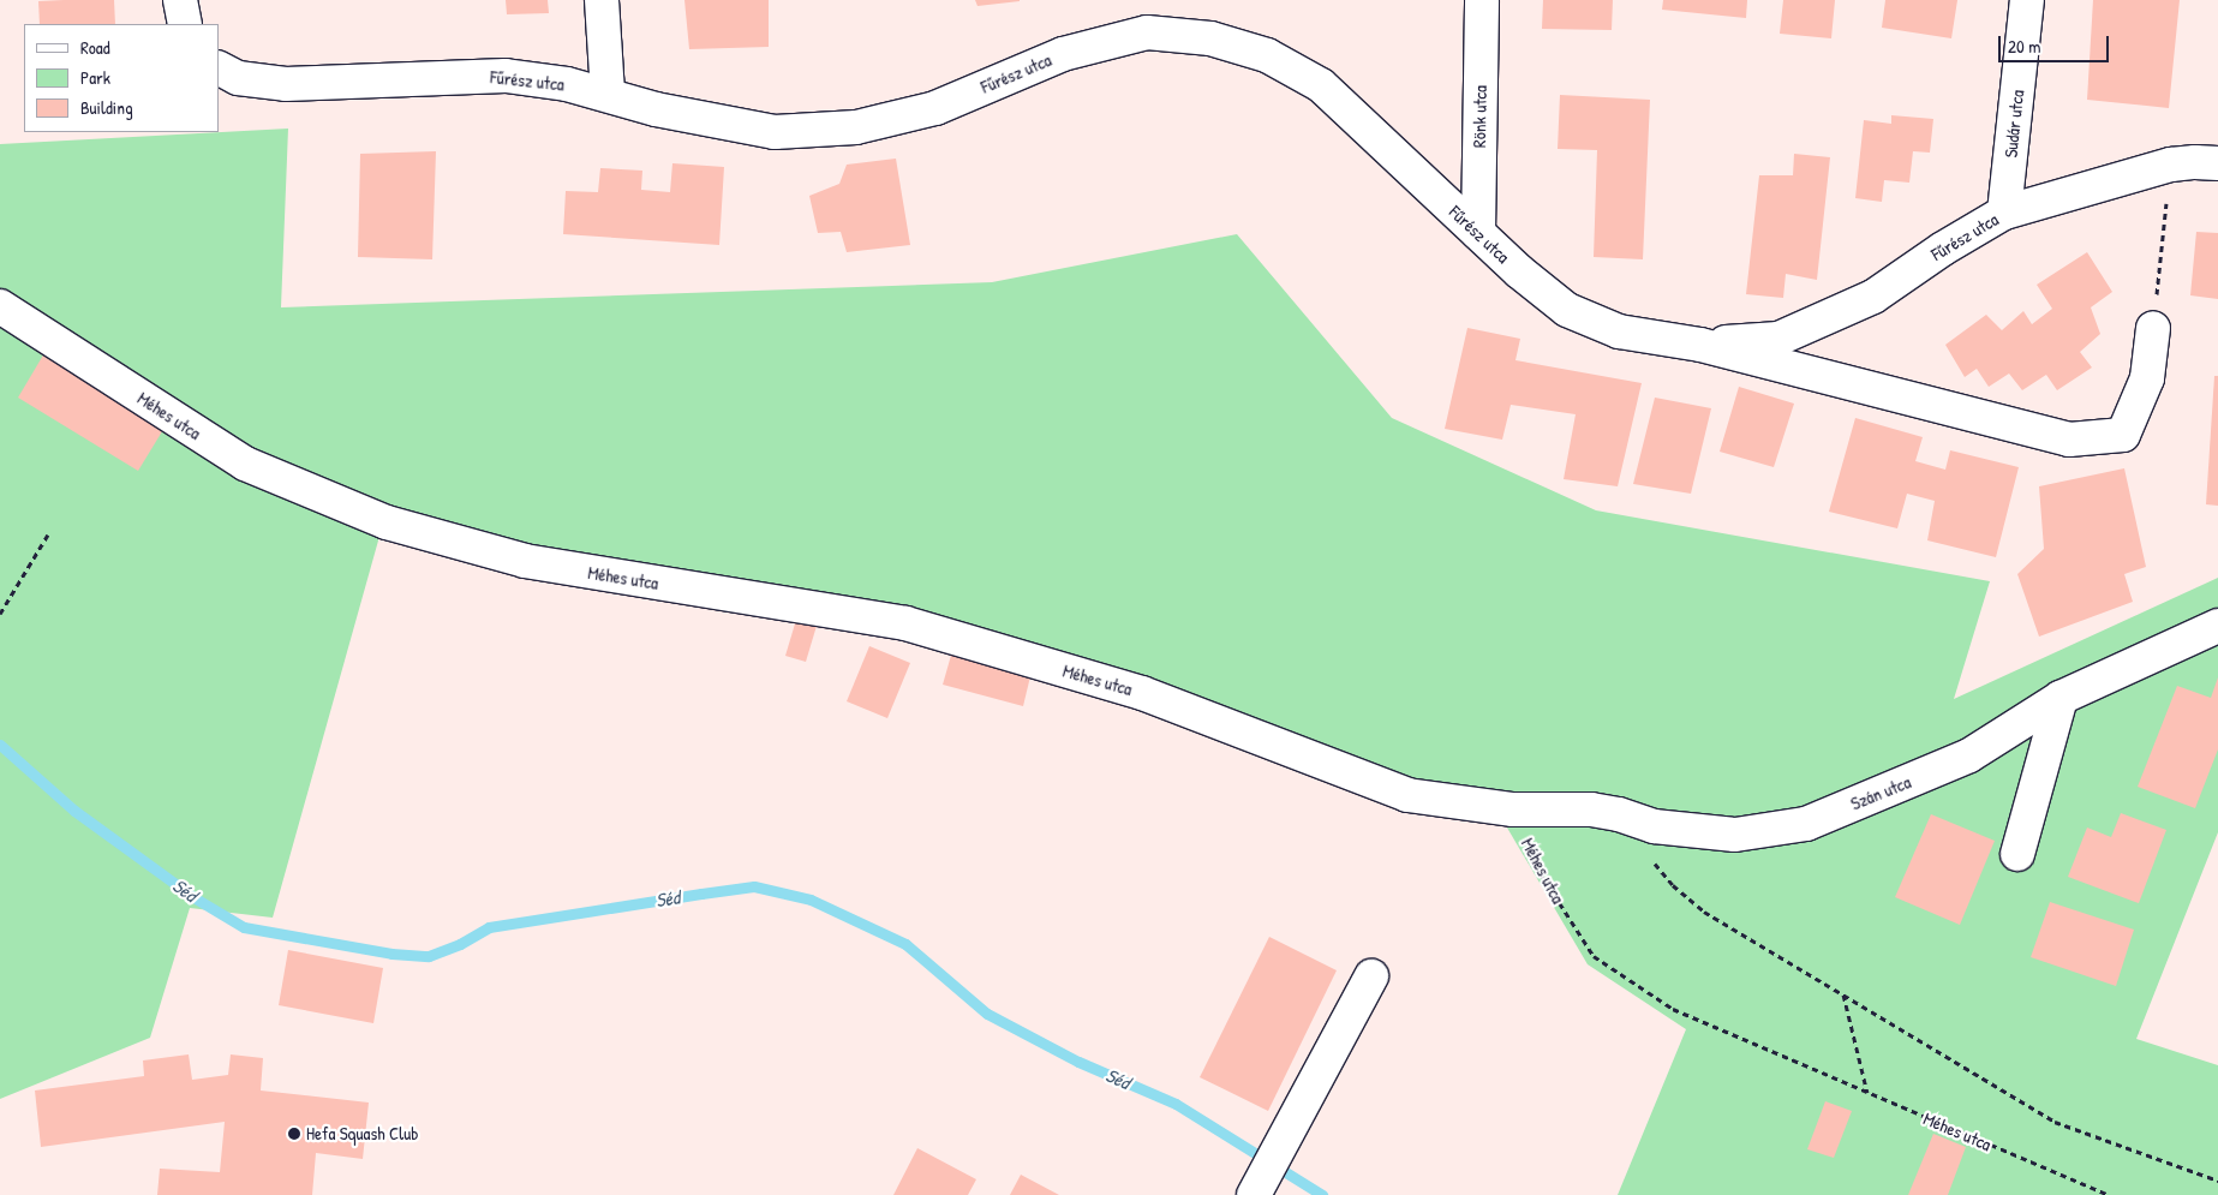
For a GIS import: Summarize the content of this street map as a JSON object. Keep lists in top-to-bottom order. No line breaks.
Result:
{"streets":{"street":["Fűrész utca","Rönk utca","Sudár utca","Méhes utca","Szán utca"]},"crossings":[["Fűrész utca","Rönk utca"],["Fűrész utca","Sudár utca"],["Méhes utca","Szán utca"]],"water":["Séd"],"places":["Hefa Squash Club"],"legend":["Road","Park","Building"],"scale_bar":"20 m"}
